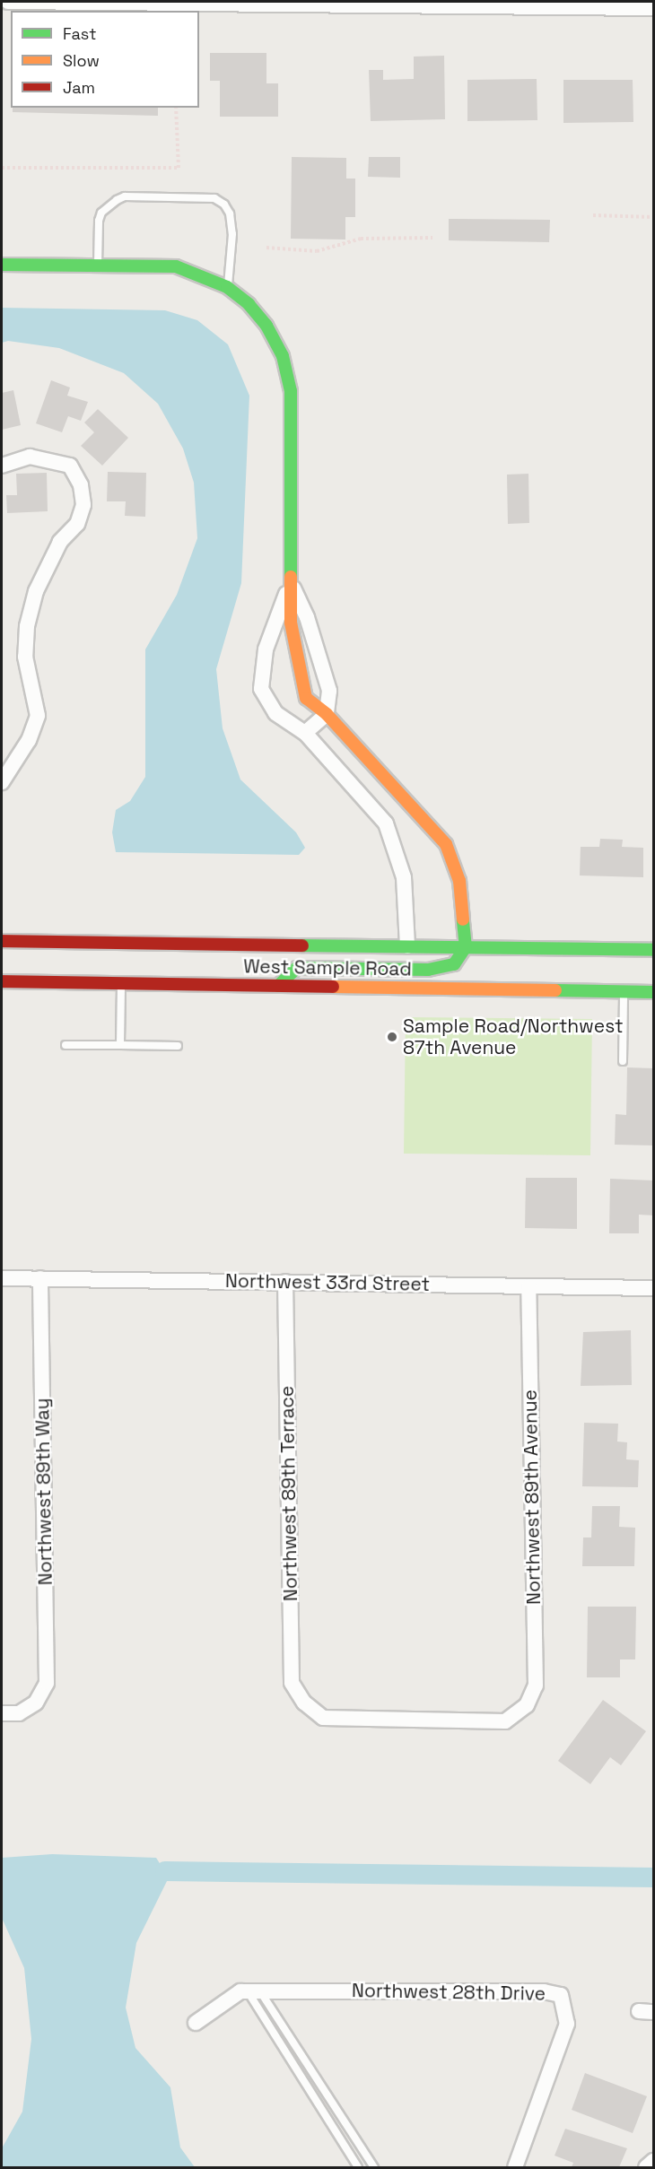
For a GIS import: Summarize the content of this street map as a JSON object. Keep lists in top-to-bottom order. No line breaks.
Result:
{"streets":{"main road":["West Sample Road"],"street":["Northwest 33rd Street","Northwest 89th Way","Northwest 89th Terrace","Northwest 89th Avenue","Northwest 28th Drive"]},"crossings":[["Northwest 33rd Street","Northwest 89th Way"],["Northwest 33rd Street","Northwest 89th Terrace"],["Northwest 33rd Street","Northwest 89th Avenue"],["Northwest 89th Terrace","Northwest 89th Avenue"]],"places":["Sample Road/Northwest 87th Avenue"],"legend":["Fast","Slow","Jam"]}
